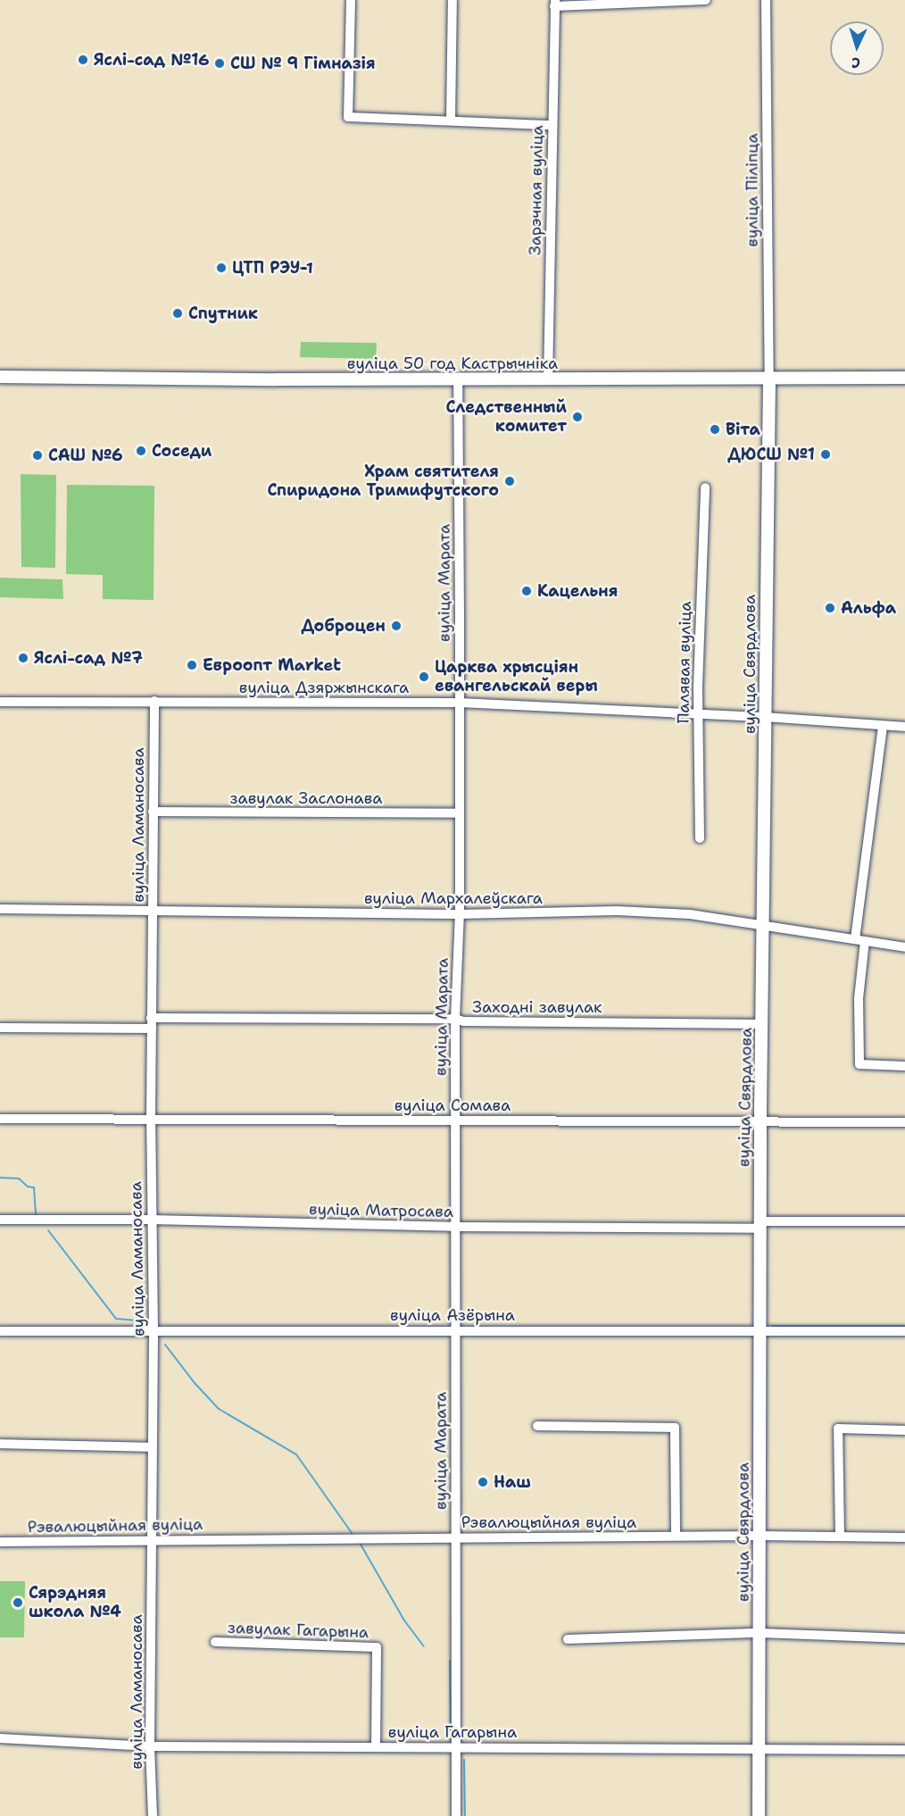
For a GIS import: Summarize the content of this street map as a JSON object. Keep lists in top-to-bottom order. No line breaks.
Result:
{"streets":{"main road":["вуліца 50 год Кастрычніка","вуліца Свярдлова"],"street":["Зарэчная вуліца","вуліца Піліпца","вуліца Марата","Палявая вуліца","вуліца Дзяржынскага","завулак Заслонава","вуліца Ламаносава","вуліца Мархалеўскага","Заходні завулак","вуліца Сомава","вуліца Матросава","вуліца Азёрына","Рэвалюцыйная вуліца","завулак Гагарына","вуліца Гагарына"]},"crossings":[["Зарэчная вуліца","вуліца 50 год Кастрычніка"],["вуліца Піліпца","вуліца 50 год Кастрычніка"],["вуліца Піліпца","вуліца Свярдлова"],["вуліца 50 год Кастрычніка","вуліца Марата"],["вуліца 50 год Кастрычніка","вуліца Свярдлова"],["вуліца Марата","вуліца Дзяржынскага"],["вуліца Марата","завулак Заслонава"],["вуліца Марата","вуліца Мархалеўскага"],["вуліца Марата","Заходні завулак"],["вуліца Марата","вуліца Сомава"],["вуліца Марата","вуліца Матросава"],["вуліца Марата","вуліца Азёрына"],["вуліца Марата","Рэвалюцыйная вуліца"],["вуліца Марата","вуліца Гагарына"],["Палявая вуліца","вуліца Дзяржынскага"],["вуліца Свярдлова","вуліца Дзяржынскага"],["вуліца Свярдлова","вуліца Мархалеўскага"],["вуліца Свярдлова","Заходні завулак"],["вуліца Свярдлова","вуліца Сомава"],["вуліца Свярдлова","вуліца Матросава"],["вуліца Свярдлова","вуліца Азёрына"],["вуліца Свярдлова","Рэвалюцыйная вуліца"],["вуліца Свярдлова","вуліца Гагарына"],["вуліца Дзяржынскага","вуліца Ламаносава"],["завулак Заслонава","вуліца Ламаносава"],["вуліца Ламаносава","вуліца Мархалеўскага"],["вуліца Ламаносава","Заходні завулак"],["вуліца Ламаносава","вуліца Сомава"],["вуліца Ламаносава","вуліца Матросава"],["вуліца Ламаносава","вуліца Азёрына"],["вуліца Ламаносава","Рэвалюцыйная вуліца"],["вуліца Ламаносава","вуліца Гагарына"],["завулак Гагарына","вуліца Гагарына"]],"places":["Яслі-сад №16","СШ № 9 Гімназія","ЦТП РЭУ-1","Спутник","Следственный комитет","Віта","Соседи","ДЮСШ №1","САШ №6","Храм святителя Спиридона Тримифутского","Кацельня","Альфа","Доброцен","Яслі-сад №7","Евроопт Market","Царква хрысціян евангельскай веры","Наш","Сярэдняя школа №4"],"north":"bottom"}
